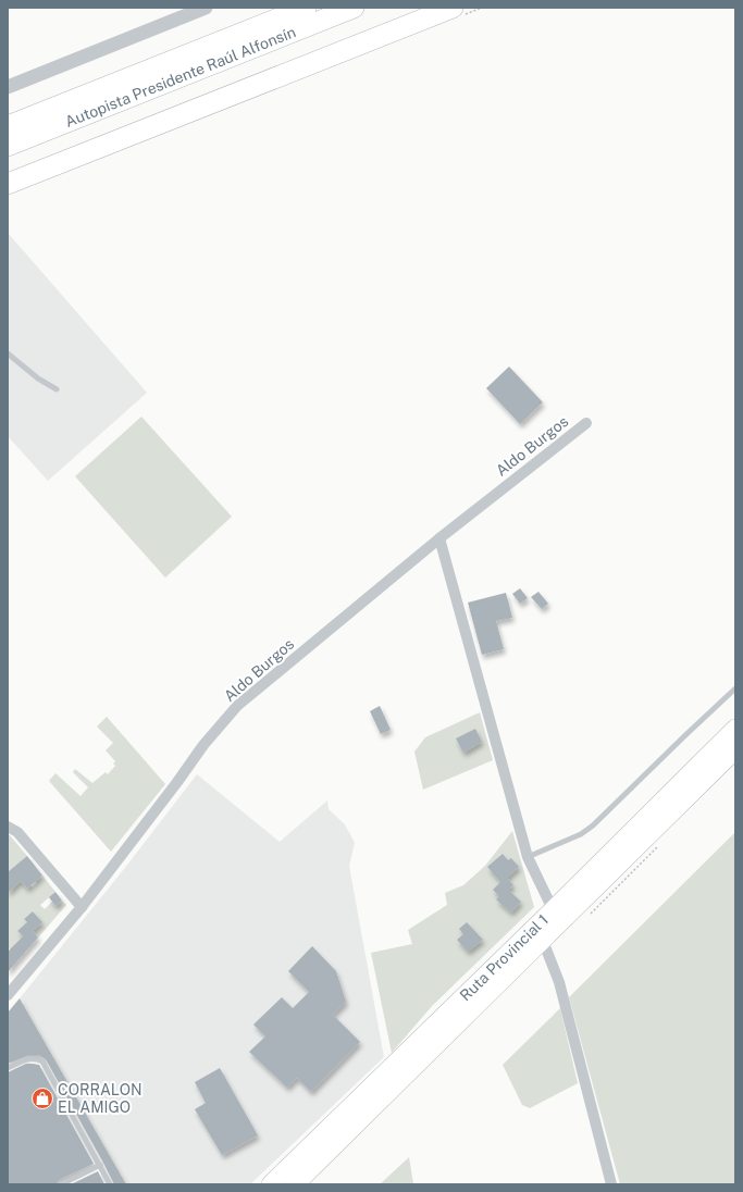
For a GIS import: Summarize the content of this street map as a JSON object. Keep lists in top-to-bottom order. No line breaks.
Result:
{"streets":{"highway":["Autopista Presidente Raúl Alfonsín"],"main road":["Ruta Provincial 1"],"street":["Aldo Burgos"]},"places":{"shop":["CORRALON EL AMIGO"]}}
